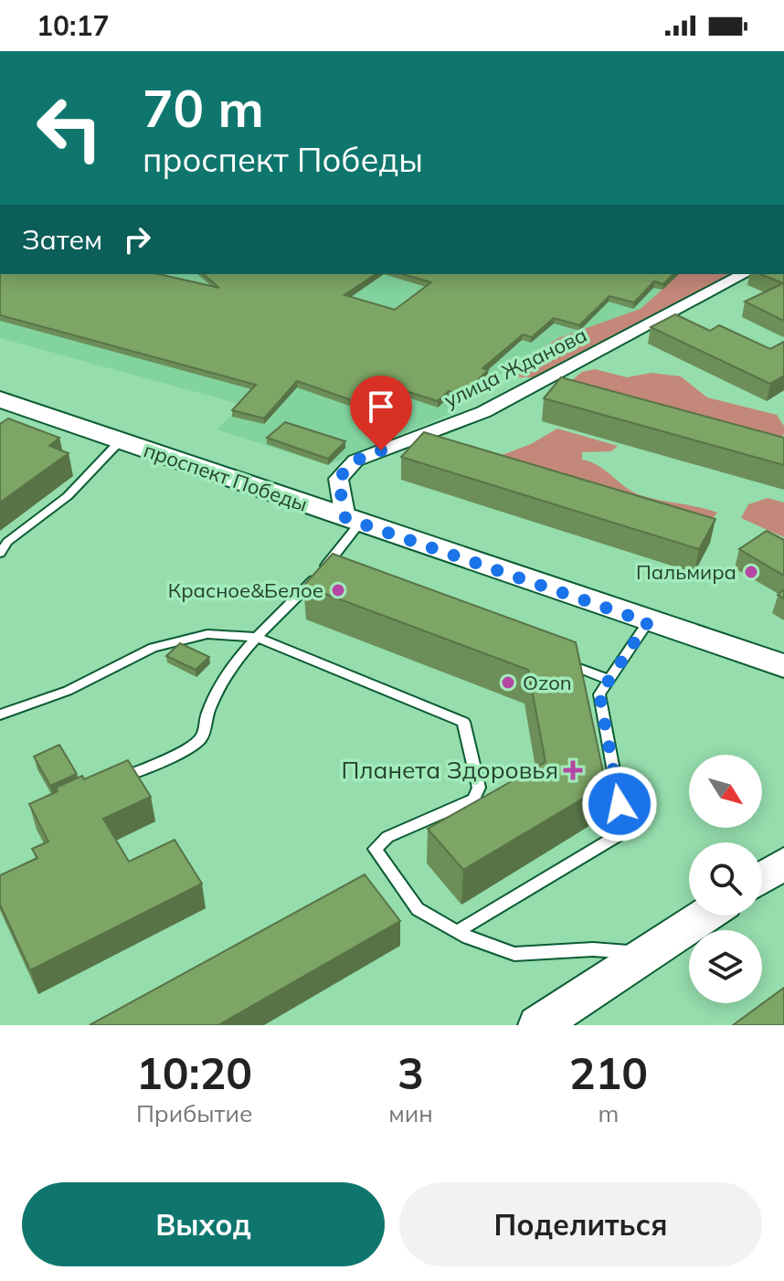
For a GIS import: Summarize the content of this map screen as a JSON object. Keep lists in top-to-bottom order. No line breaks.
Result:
{"streets":{"street":["улица Жданова","проспект Победы"]},"crossings":[["улица Жданова","проспект Победы"]],"places":{"other":["Пальмира","Красное&Белое","Ozon"],"health":["Планета Здоровья"]},"north":"bottom right","page":{"status":"10:17","turn":["70 m","проспект Победы"],"then":"Затем","eta":["10:20","Прибытие","3","мин","210","m"],"buttons":["Выход","Поделиться"]}}
